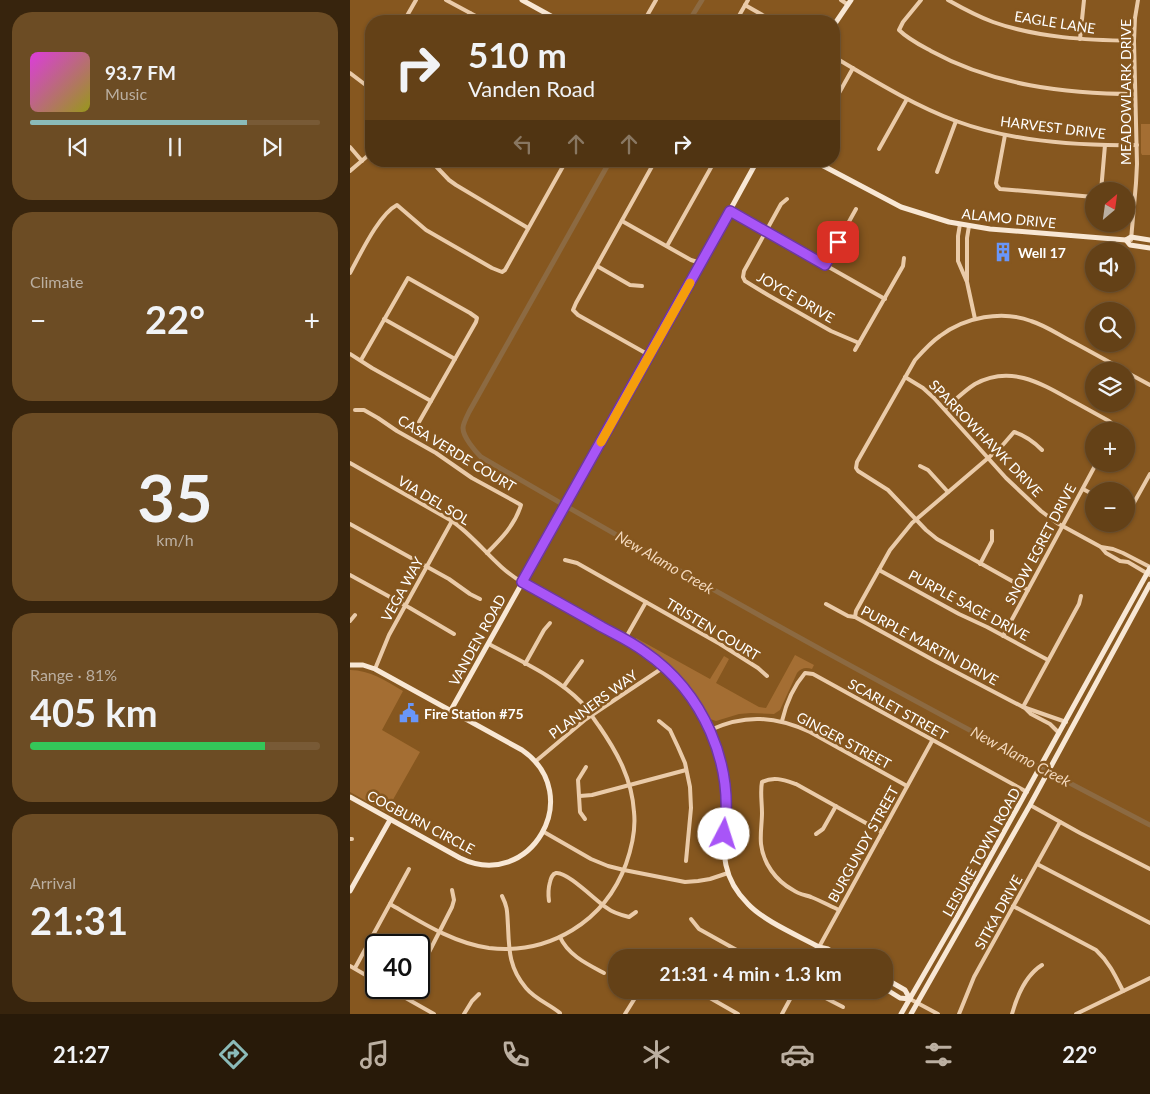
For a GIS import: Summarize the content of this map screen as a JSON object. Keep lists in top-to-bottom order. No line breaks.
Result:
{"streets":{"street":["EAGLE LANE","MEADOWLARK DRIVE","HARVEST DRIVE","ALAMO DRIVE","JOYCE DRIVE","SPARROWHAWK DRIVE","CASA VERDE COURT","VIA DEL SOL","SNOW EGRET DRIVE","VEGA WAY","PURPLE SAGE DRIVE","TRISTEN COURT","VANDEN ROAD","PURPLE MARTIN DRIVE","PLANNERS WAY","SCARLET STREET","GINGER STREET","COGBURN CIRCLE","BURGUNDY STREET","LEISURE TOWN ROAD","SITKA DRIVE"]},"crossings":[["EAGLE LANE","MEADOWLARK DRIVE"],["MEADOWLARK DRIVE","HARVEST DRIVE"],["MEADOWLARK DRIVE","ALAMO DRIVE"],["SPARROWHAWK DRIVE","SNOW EGRET DRIVE"],["SPARROWHAWK DRIVE","LEISURE TOWN ROAD"],["CASA VERDE COURT","VIA DEL SOL"],["VIA DEL SOL","VEGA WAY"],["VIA DEL SOL","VANDEN ROAD"],["SNOW EGRET DRIVE","PURPLE SAGE DRIVE"],["VEGA WAY","COGBURN CIRCLE"],["VANDEN ROAD","COGBURN CIRCLE"],["PURPLE MARTIN DRIVE","LEISURE TOWN ROAD"],["PLANNERS WAY","COGBURN CIRCLE"],["SCARLET STREET","GINGER STREET"],["SCARLET STREET","BURGUNDY STREET"],["SCARLET STREET","LEISURE TOWN ROAD"],["GINGER STREET","BURGUNDY STREET"]],"water":["New Alamo Creek"],"places":{"building":["Well 17"],"public building":["Fire Station #75"]},"north":"top right","page":{"turn":["510 m","Vanden Road"],"song":["93.7 FM","Music"],"map_buttons":["+","−"],"tile":["Climate",["35","km/h"],["Range · 81%","405 km"],["Arrival","21:31"]],"heat":["−","22°","+"],"limit":"40","trip":"21:31 · 4 min · 1.3 km","tabs":["21:27","22°"]}}
